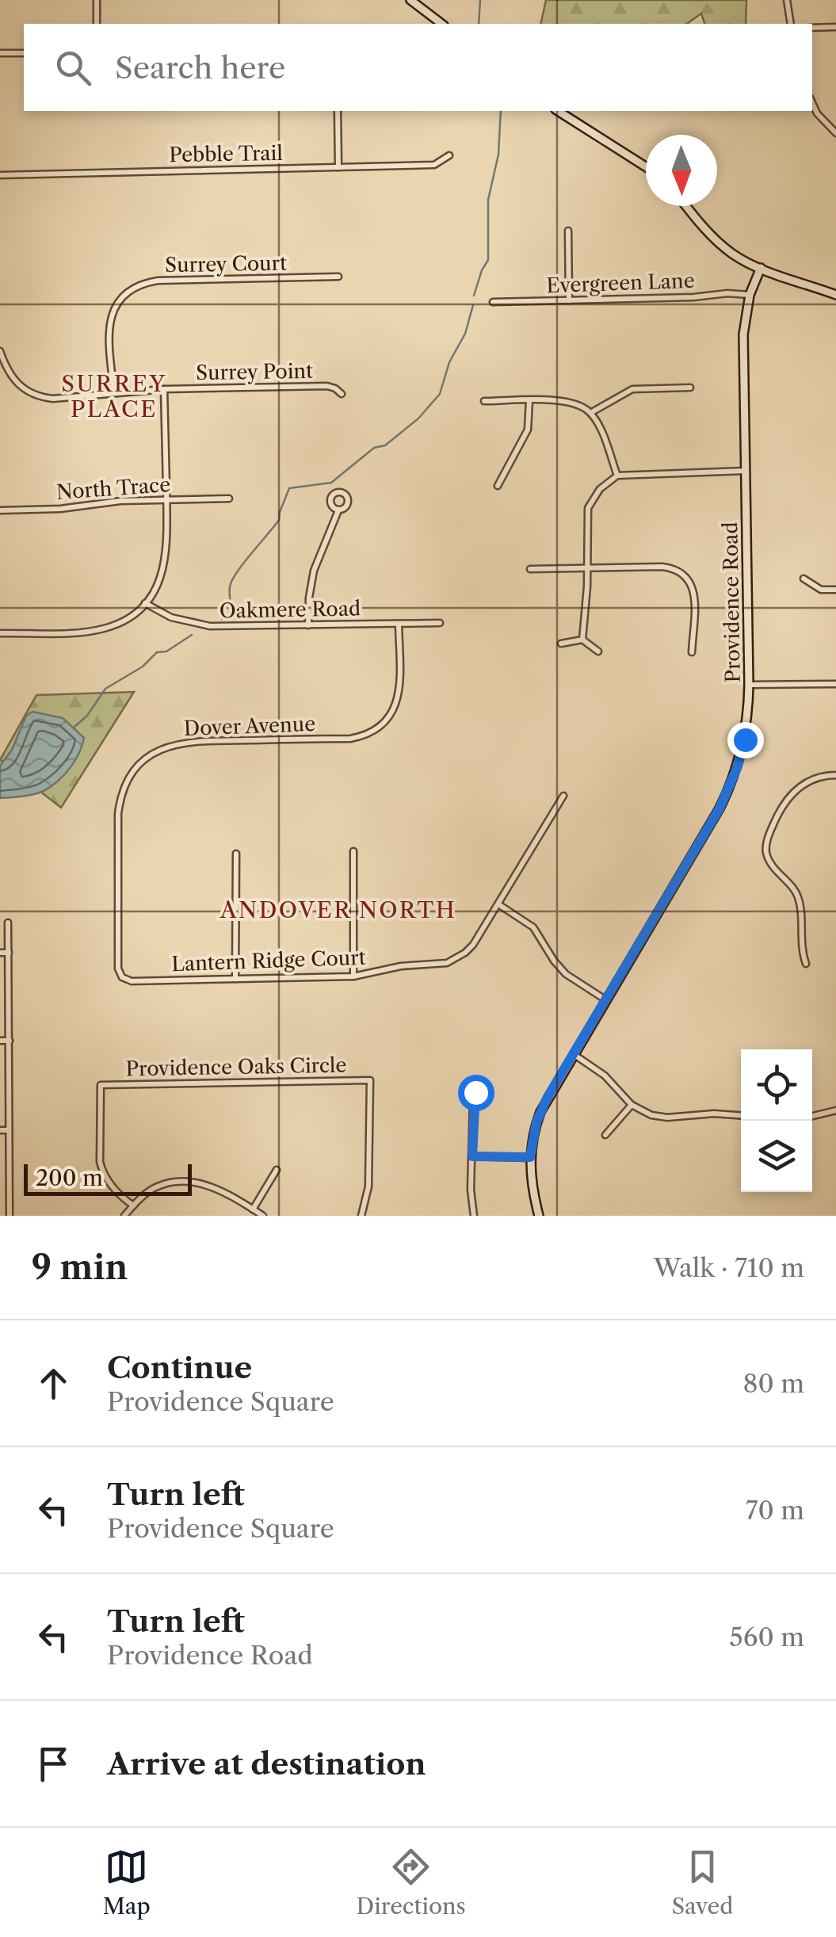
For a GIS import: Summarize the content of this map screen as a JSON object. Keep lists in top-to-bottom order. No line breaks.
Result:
{"streets":{"street":["Pebble Trail","Surrey Court","Evergreen Lane","Surrey Point","North Trace","Providence Road","Oakmere Road","Dover Avenue","Lantern Ridge Court","Providence Oaks Circle"]},"crossings":[["Surrey Court","Surrey Point"],["Evergreen Lane","Providence Road"],["Oakmere Road","Dover Avenue"],["Dover Avenue","Lantern Ridge Court"]],"districts":["SURREY PLACE","ANDOVER NORTH"],"scale_bar":"200 m","north":"bottom","page":{"search":"Search here","scale":"200 m","heading":["9 min","Walk · 710 m"],"list":[["Continue","Providence Square","80 m"],["Turn left","Providence Square","70 m"],["Turn left","Providence Road","560 m"],"Arrive at destination"],"nav":["Map","Directions","Saved"]}}
